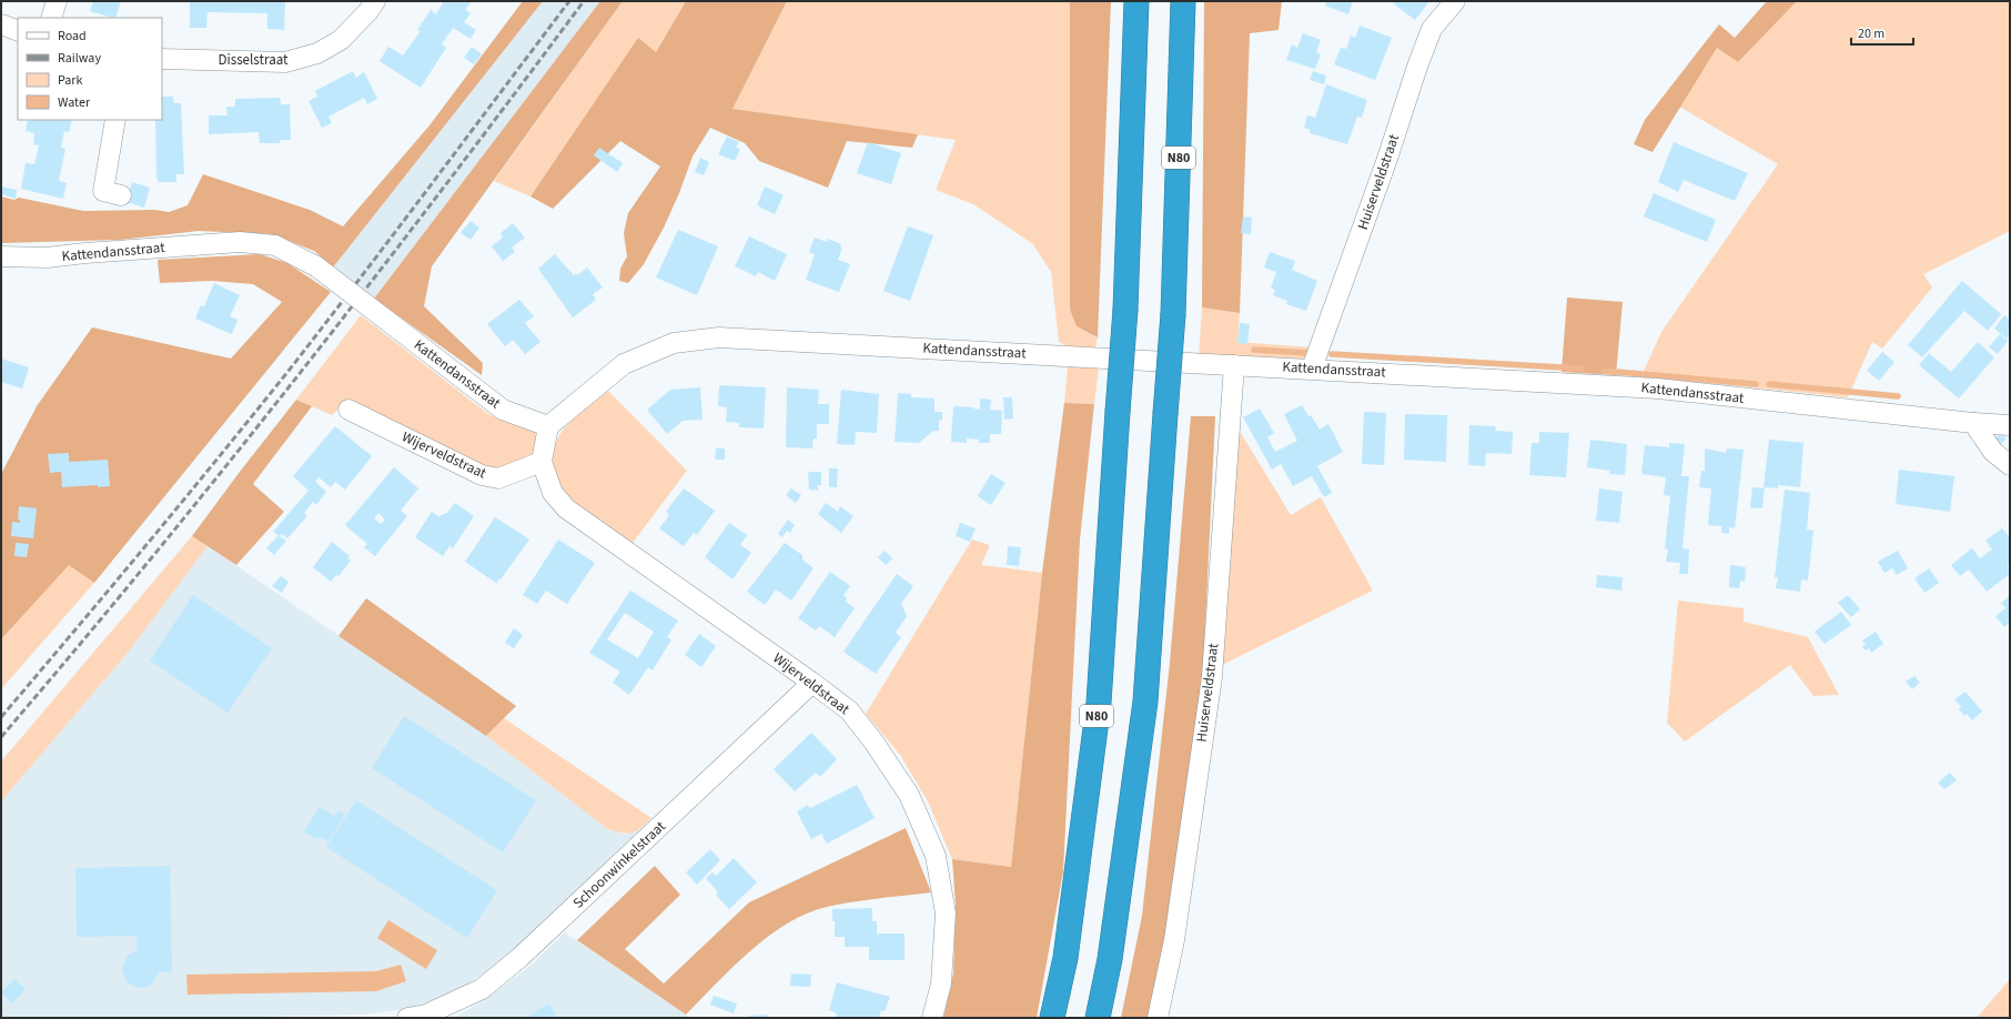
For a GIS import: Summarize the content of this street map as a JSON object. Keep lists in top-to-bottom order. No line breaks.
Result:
{"streets":{"highway":["N80"],"street":["Disselstraat","Huiserveldstraat","Kattendansstraat","Wijerveldstraat","Schoonwinkelstraat"]},"crossings":[["Huiserveldstraat","Kattendansstraat"],["Wijerveldstraat","Schoonwinkelstraat"]],"legend":["Road","Railway","Park","Water"],"scale_bar":"20 m"}
